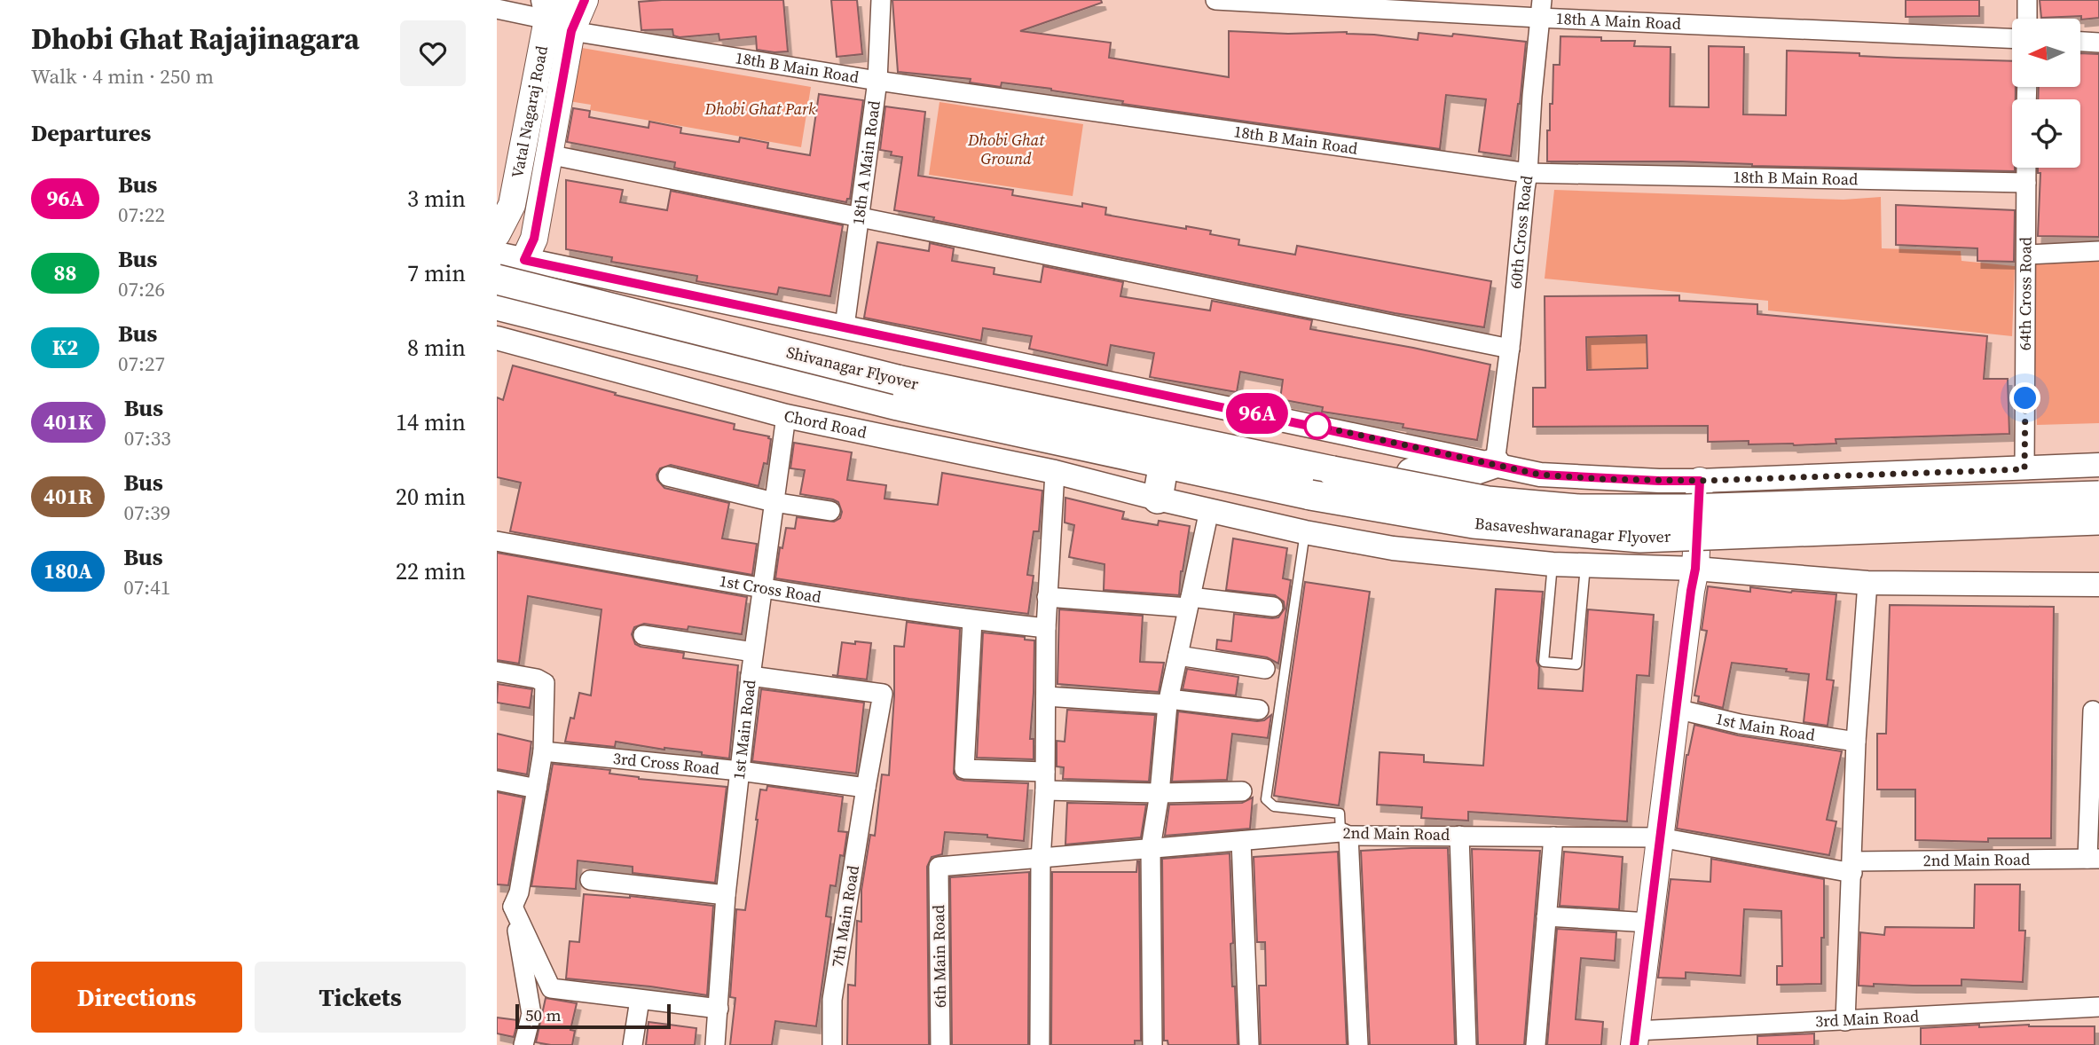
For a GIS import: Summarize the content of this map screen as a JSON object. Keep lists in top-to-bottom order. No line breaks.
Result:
{"streets":{"main road":["Vatal Nagaraj Road","Shivanagar Flyover","Basaveshwaranagar Flyover"],"street":["18th A Main Road","18th B Main Road","60th Cross Road","64th Cross Road","Chord Road","1st Cross Road","1st Main Road","3rd Cross Road","2nd Main Road","7th Main Road","6th Main Road","3rd Main Road"]},"crossings":[["18th A Main Road","18th B Main Road"],["18th A Main Road","60th Cross Road"],["18th B Main Road","Vatal Nagaraj Road"],["18th B Main Road","60th Cross Road"],["18th B Main Road","64th Cross Road"],["Shivanagar Flyover","Basaveshwaranagar Flyover"],["Chord Road","1st Main Road"],["1st Cross Road","1st Main Road"],["1st Main Road","3rd Cross Road"],["1st Main Road","7th Main Road"],["3rd Cross Road","7th Main Road"],["2nd Main Road","6th Main Road"]],"parks":["Dhobi Ghat Park","Dhobi Ghat Ground"],"lines":["bus line 96A"],"scale_bar":"50 m","north":"left","page":{"heading":[["Dhobi Ghat Rajajinagara","Walk · 4 min · 250 m"],"Departures"],"on_map":"96A","list":[{"mark":"96A","name":"Bus","note":"07:22","value":"3 min"},{"mark":"88","name":"Bus","note":"07:26","value":"7 min"},{"mark":"K2","name":"Bus","note":"07:27","value":"8 min"},{"mark":"401K","name":"Bus","note":"07:33","value":"14 min"},{"mark":"401R","name":"Bus","note":"07:39","value":"20 min"},{"mark":"180A","name":"Bus","note":"07:41","value":"22 min"}],"buttons":["Directions","Tickets"],"scale":"50 m"}}
